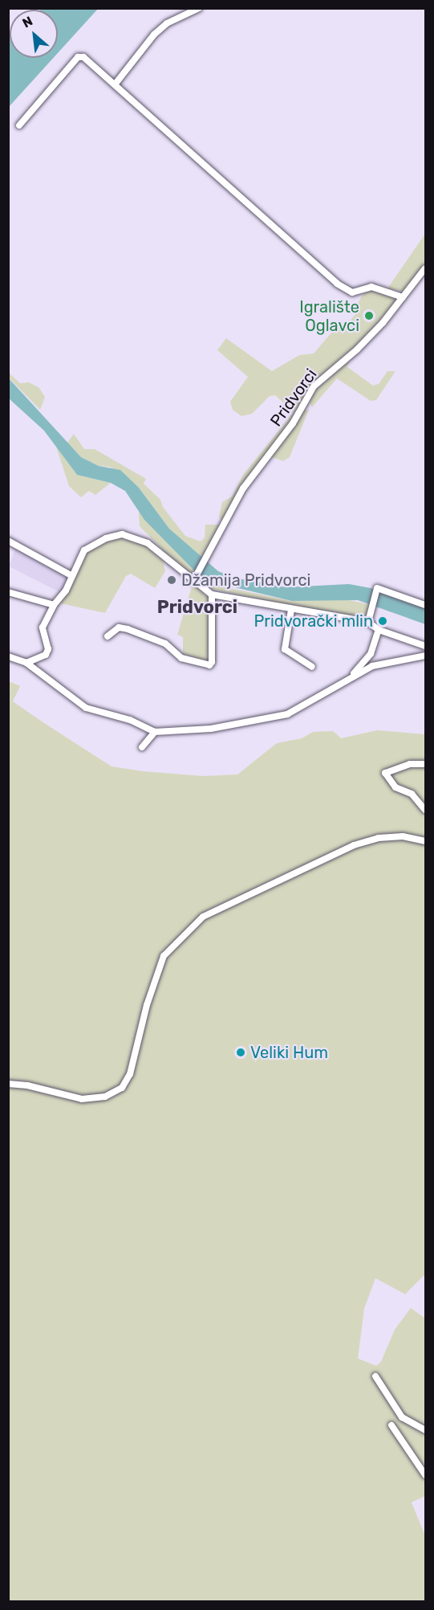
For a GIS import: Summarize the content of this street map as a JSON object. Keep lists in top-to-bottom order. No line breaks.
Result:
{"streets":{"street":["Pridvorci"]},"districts":["Pridvorci"],"places":["Igralište Oglavci","Džamija Pridvorci","Pridvorački mlin","Veliki Hum"],"north":"top left"}
